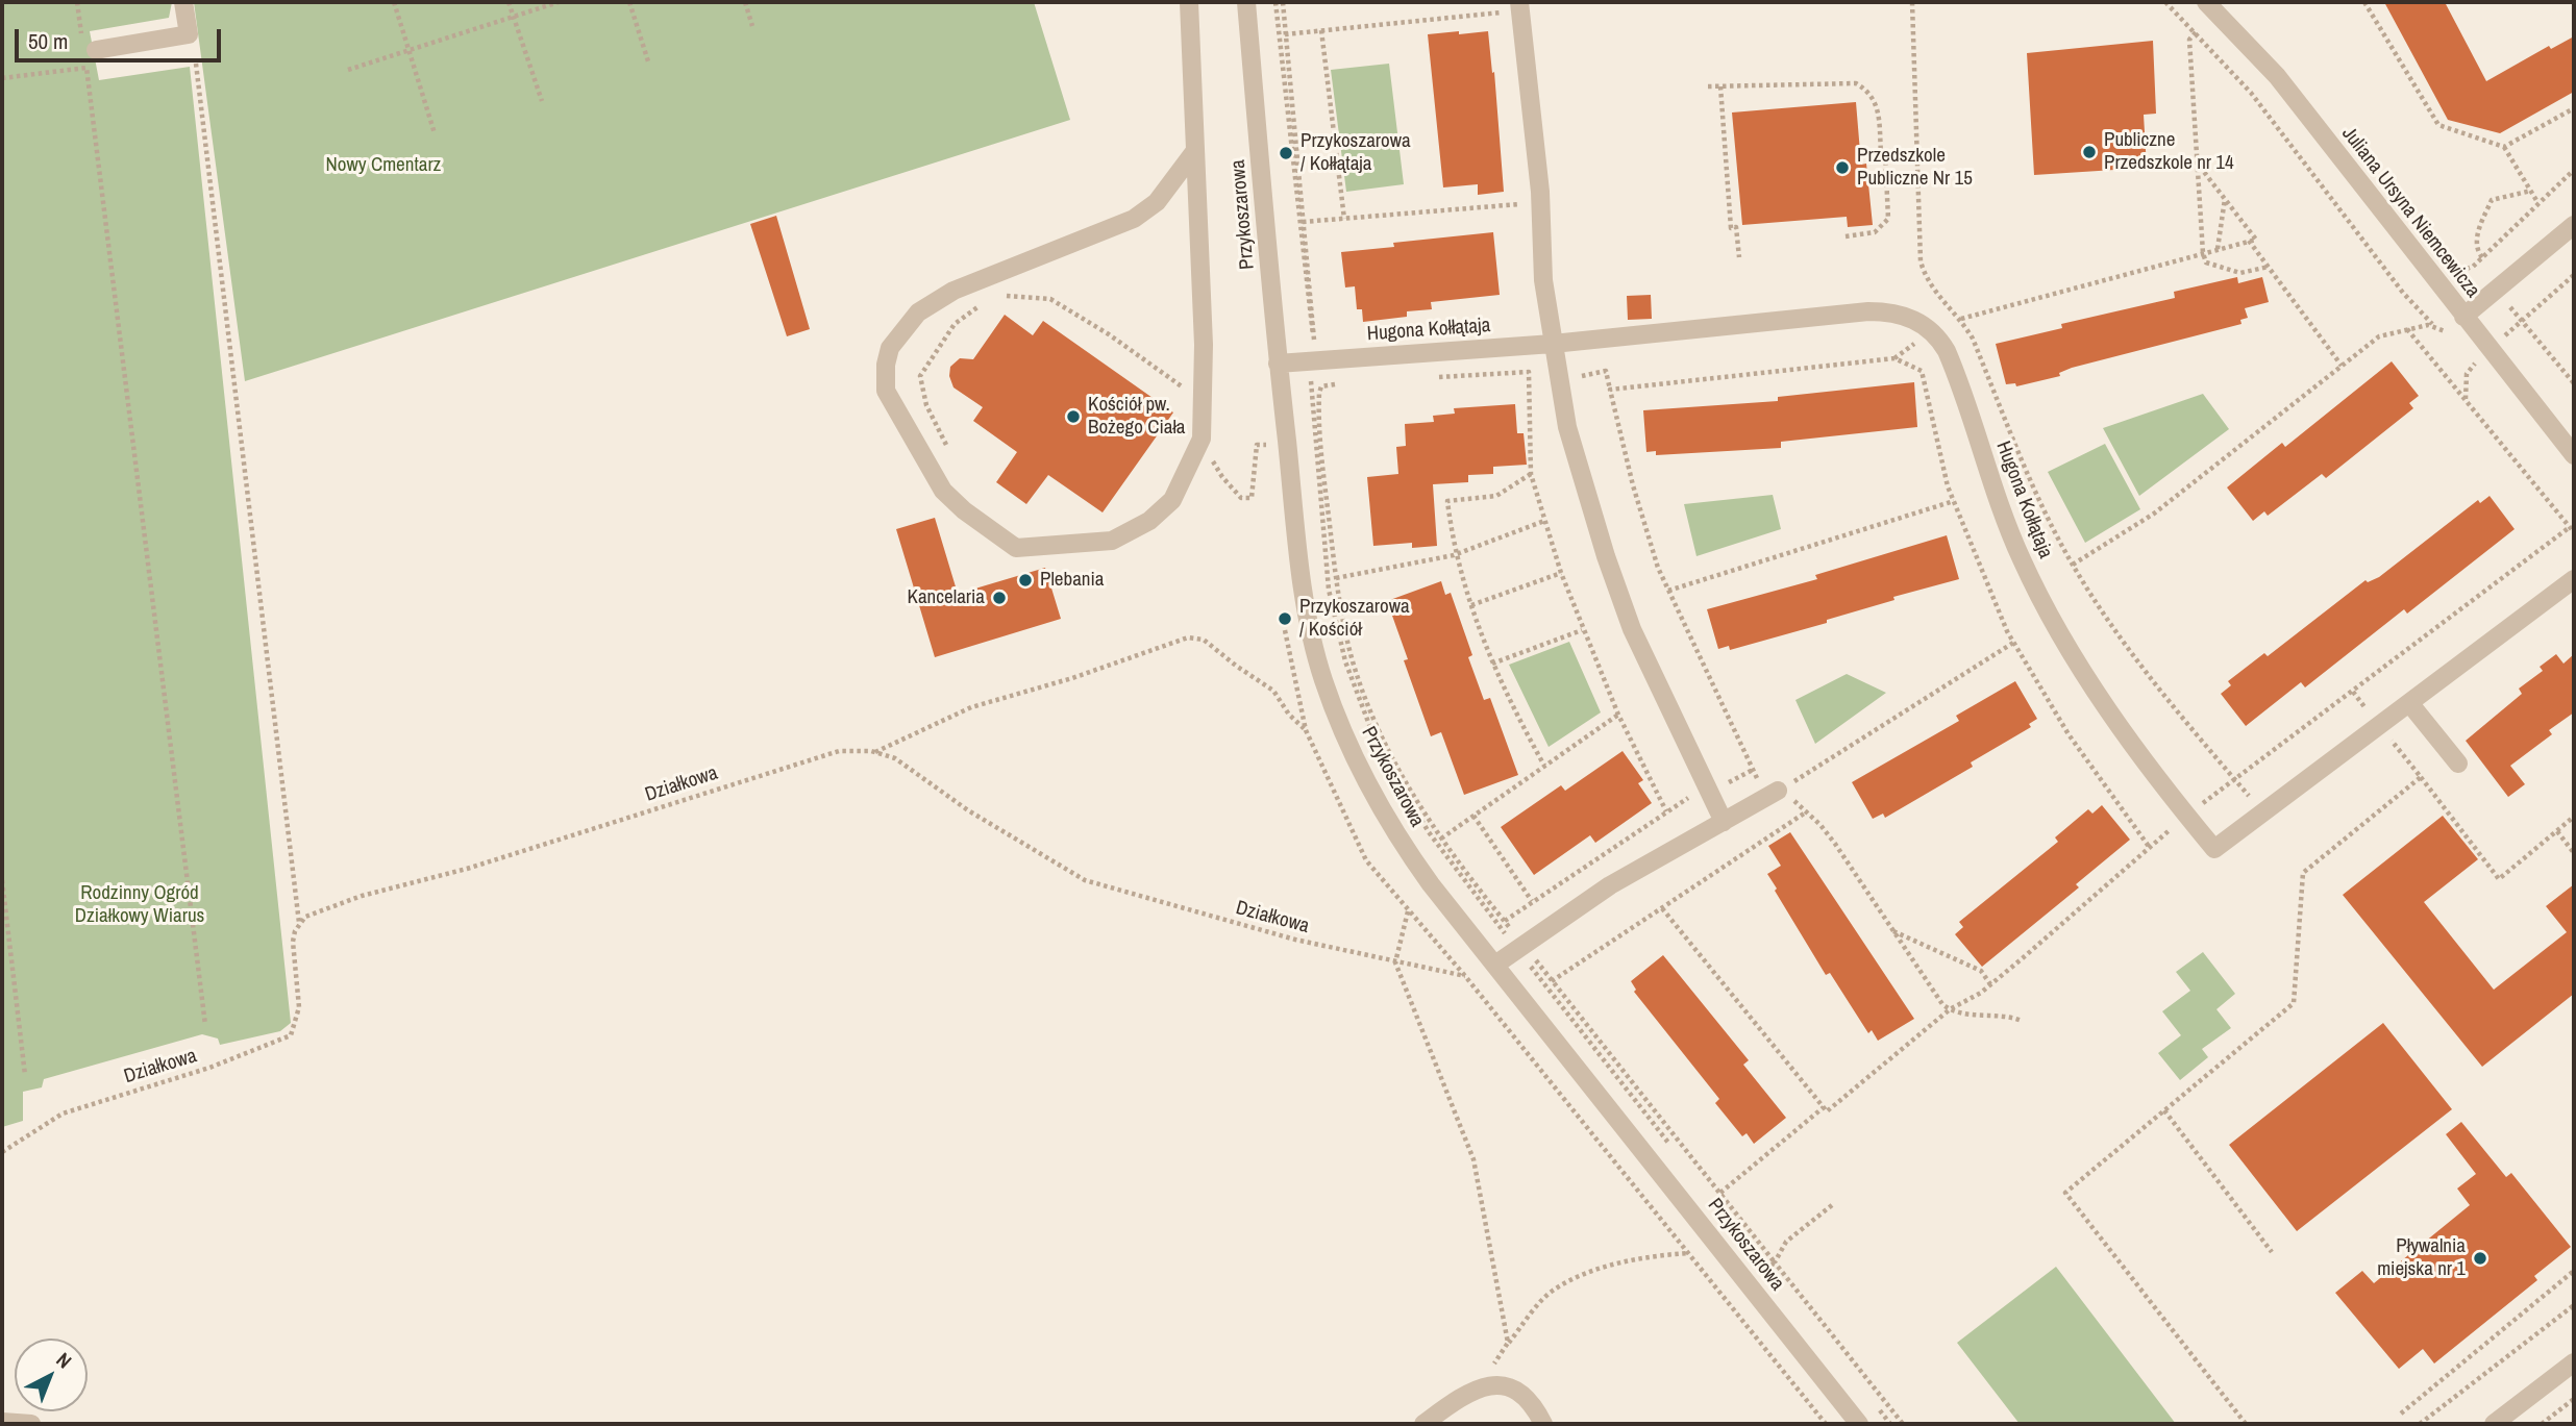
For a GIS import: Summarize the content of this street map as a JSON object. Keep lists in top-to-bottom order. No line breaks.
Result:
{"streets":{"street":["Juliana Ursyna Niemcewicza","Przykoszarowa","Hugona Kołłątaja"],"path":["Działkowa"]},"crossings":[["Przykoszarowa","Hugona Kołłątaja"]],"parks":["Nowy Cmentarz","Rodzinny Ogród Działkowy Wiarus"],"places":["Publiczne Przedszkole nr 14","Przykoszarowa / Kołłątaja","Przedszkole Publiczne Nr 15","Kościół pw. Bożego Ciała","Plebania","Kancelaria","Przykoszarowa / Kościół","Pływalnia miejska nr 1"],"scale_bar":"50 m","north":"top right"}
